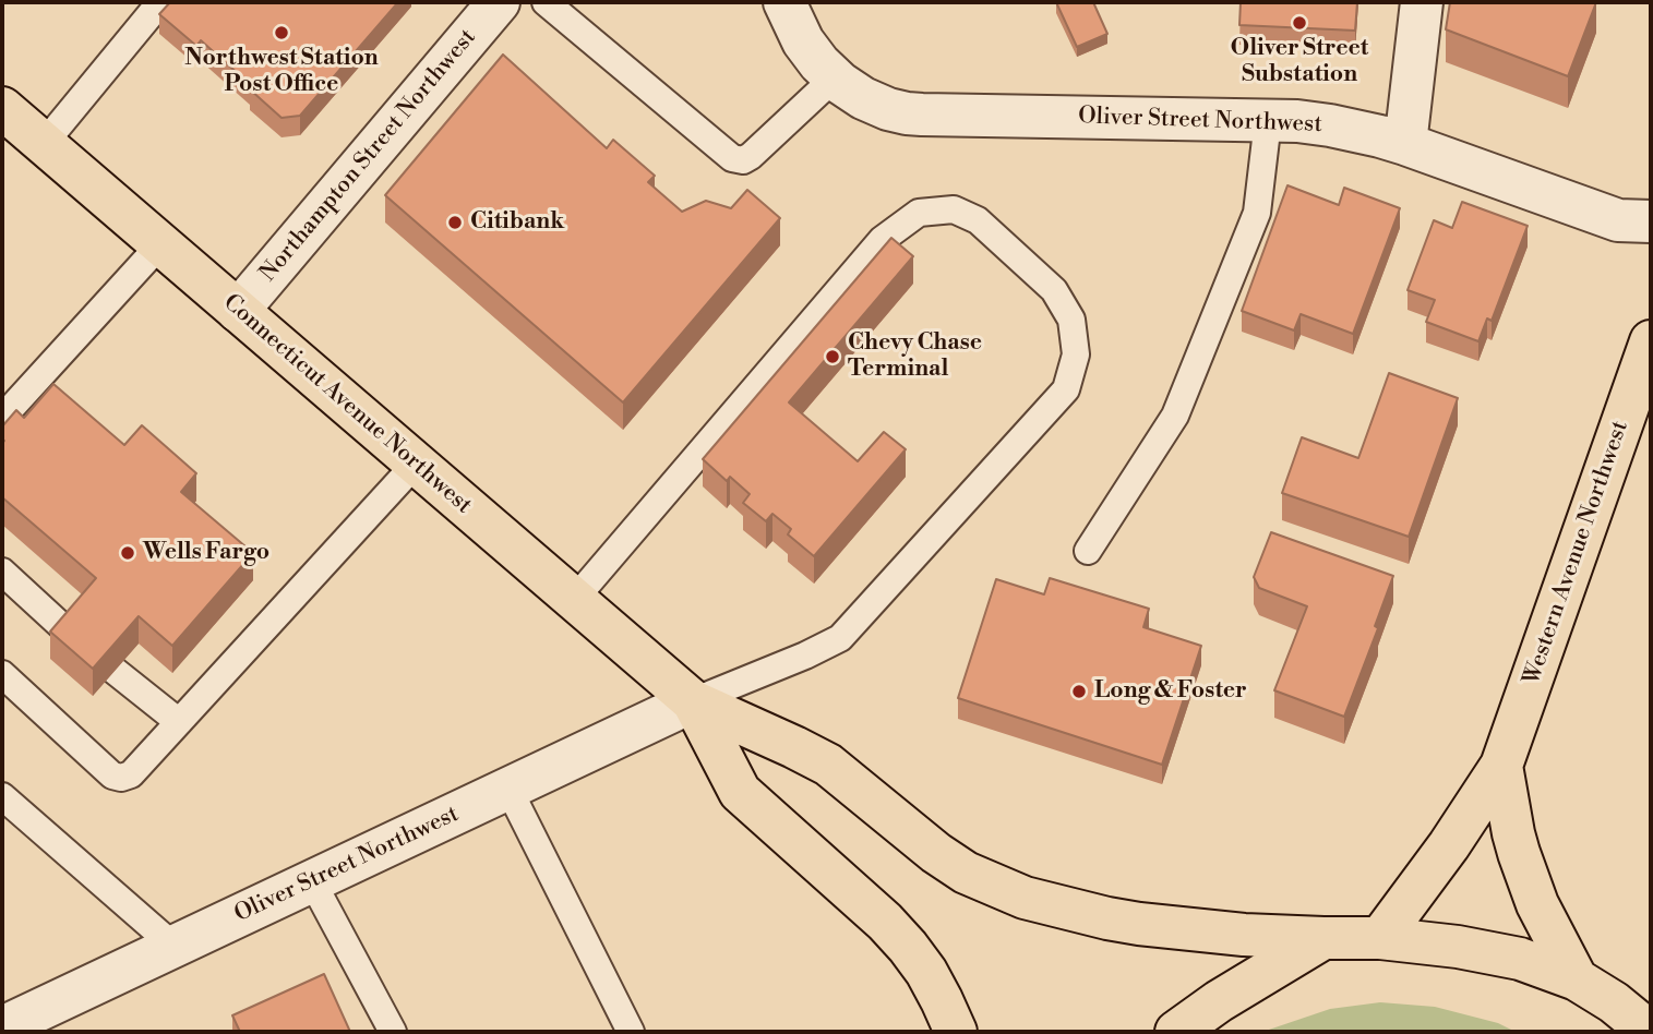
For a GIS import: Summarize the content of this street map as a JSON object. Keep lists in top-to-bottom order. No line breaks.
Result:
{"streets":{"main road":["Connecticut Avenue Northwest","Western Avenue Northwest"],"street":["Oliver Street Northwest","Northampton Street Northwest"]},"crossings":[["Oliver Street Northwest","Connecticut Avenue Northwest"],["Northampton Street Northwest","Connecticut Avenue Northwest"],["Connecticut Avenue Northwest","Western Avenue Northwest"]],"places":["Oliver Street Substation","Northwest Station Post Office","Citibank","Chevy Chase Terminal","Wells Fargo","Long & Foster"]}
